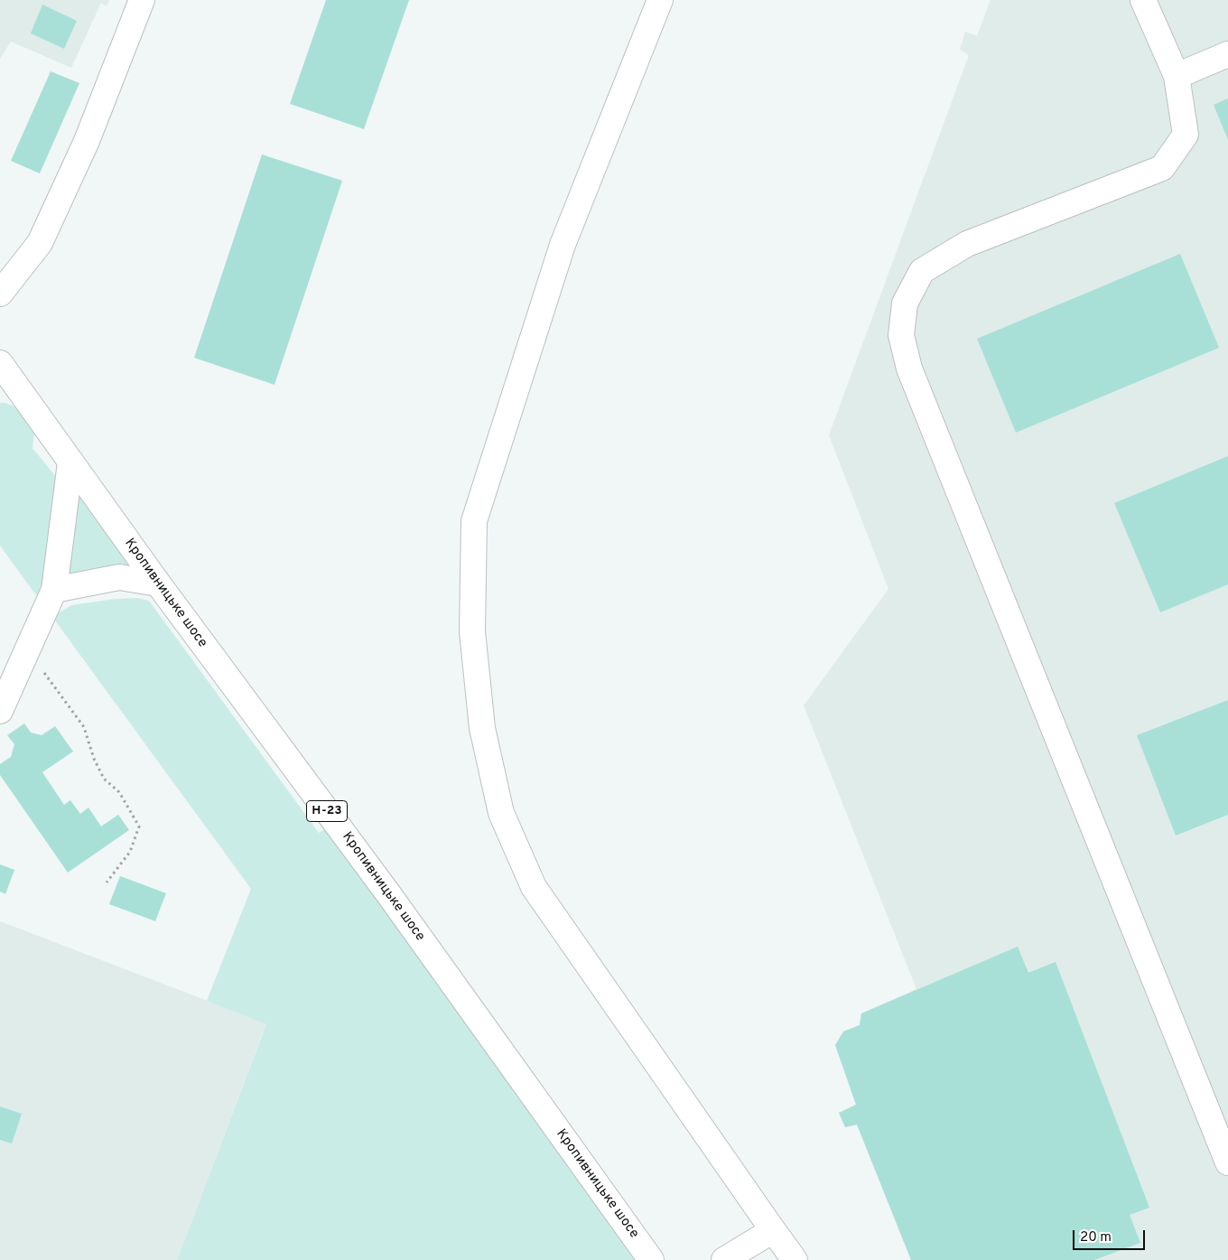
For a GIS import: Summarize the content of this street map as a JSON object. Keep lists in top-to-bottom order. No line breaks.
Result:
{"streets":{"main road":["Кропивницьке шосе","Н-23"]},"scale_bar":"20 m"}
